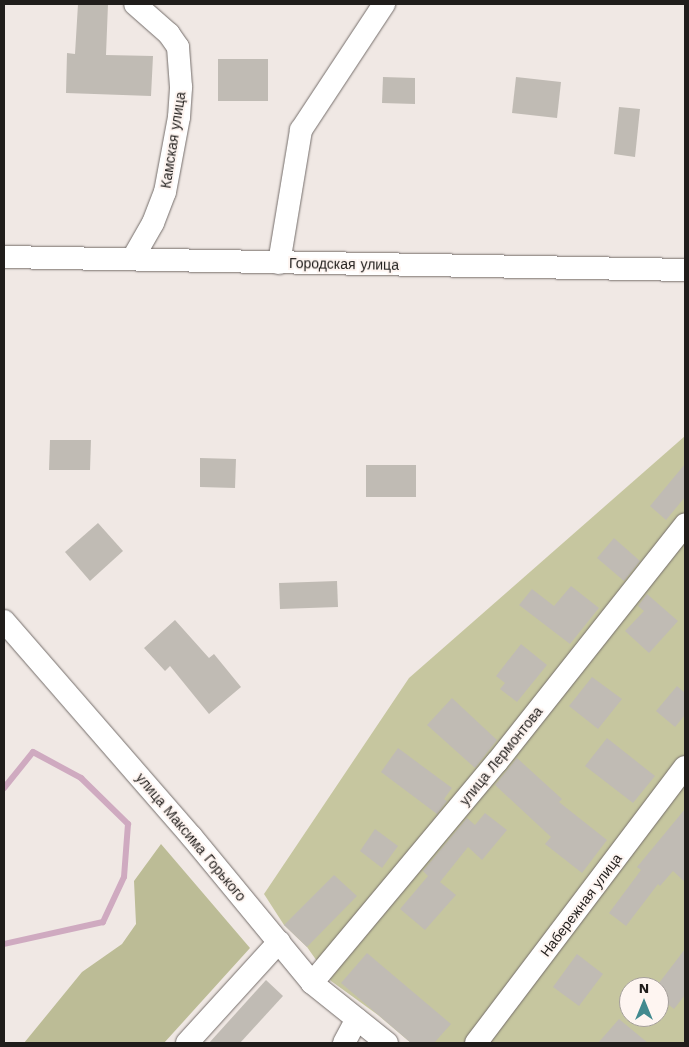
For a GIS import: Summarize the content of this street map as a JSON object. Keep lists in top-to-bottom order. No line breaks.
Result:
{"streets":{"street":["Камская улица","Городская улица","улица Лермонтова","улица Максима Горького","Набережная улица"]},"crossings":[["Камская улица","Городская улица"],["улица Лермонтова","улица Максима Горького"]],"north":"top"}
